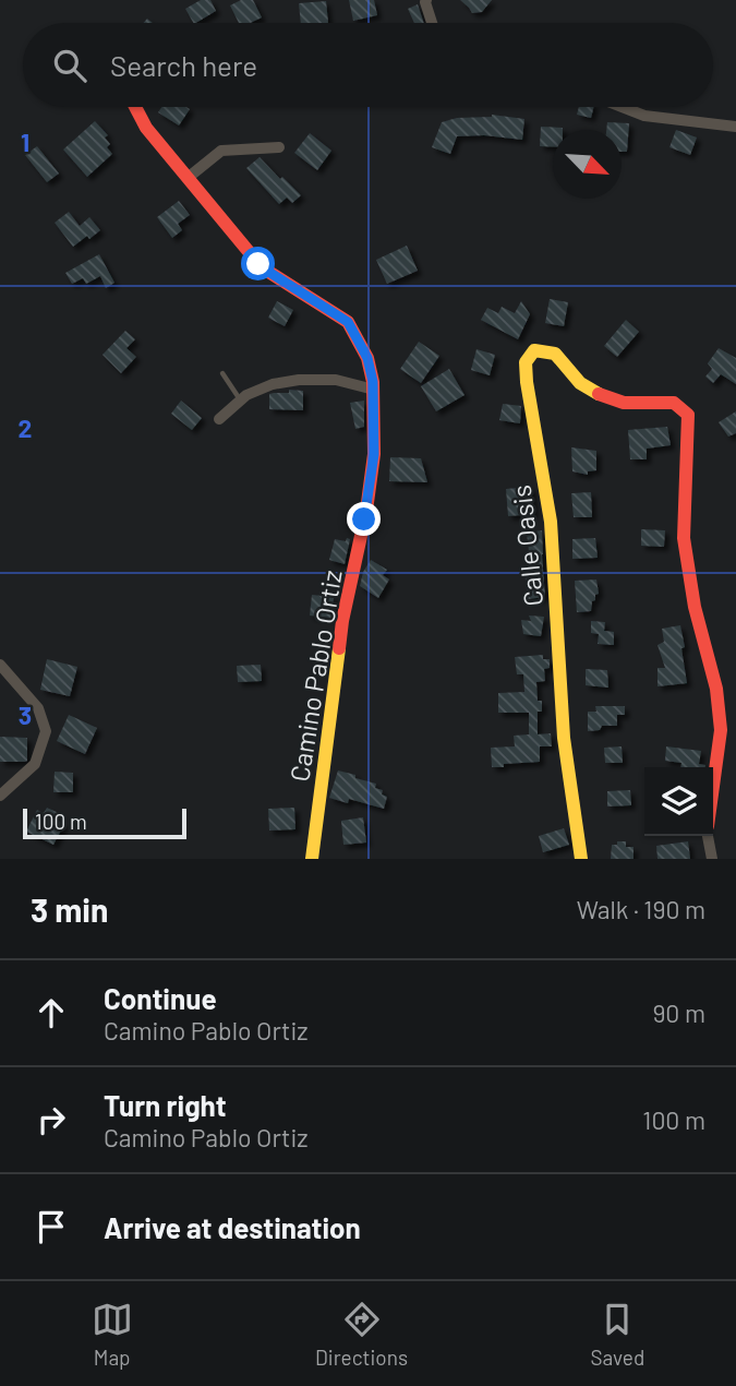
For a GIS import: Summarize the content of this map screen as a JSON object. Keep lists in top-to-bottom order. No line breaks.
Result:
{"streets":{"street":["Calle Oasis","Camino Pablo Ortiz"]},"scale_bar":"100 m","north":"bottom right","page":{"search":"Search here","scale":"100 m","heading":["3 min","Walk · 190 m"],"list":[["Continue","Camino Pablo Ortiz","90 m"],["Turn right","Camino Pablo Ortiz","100 m"],"Arrive at destination"],"nav":["Map","Directions","Saved"]},"grid":{"rows":["1","2","3"]}}
